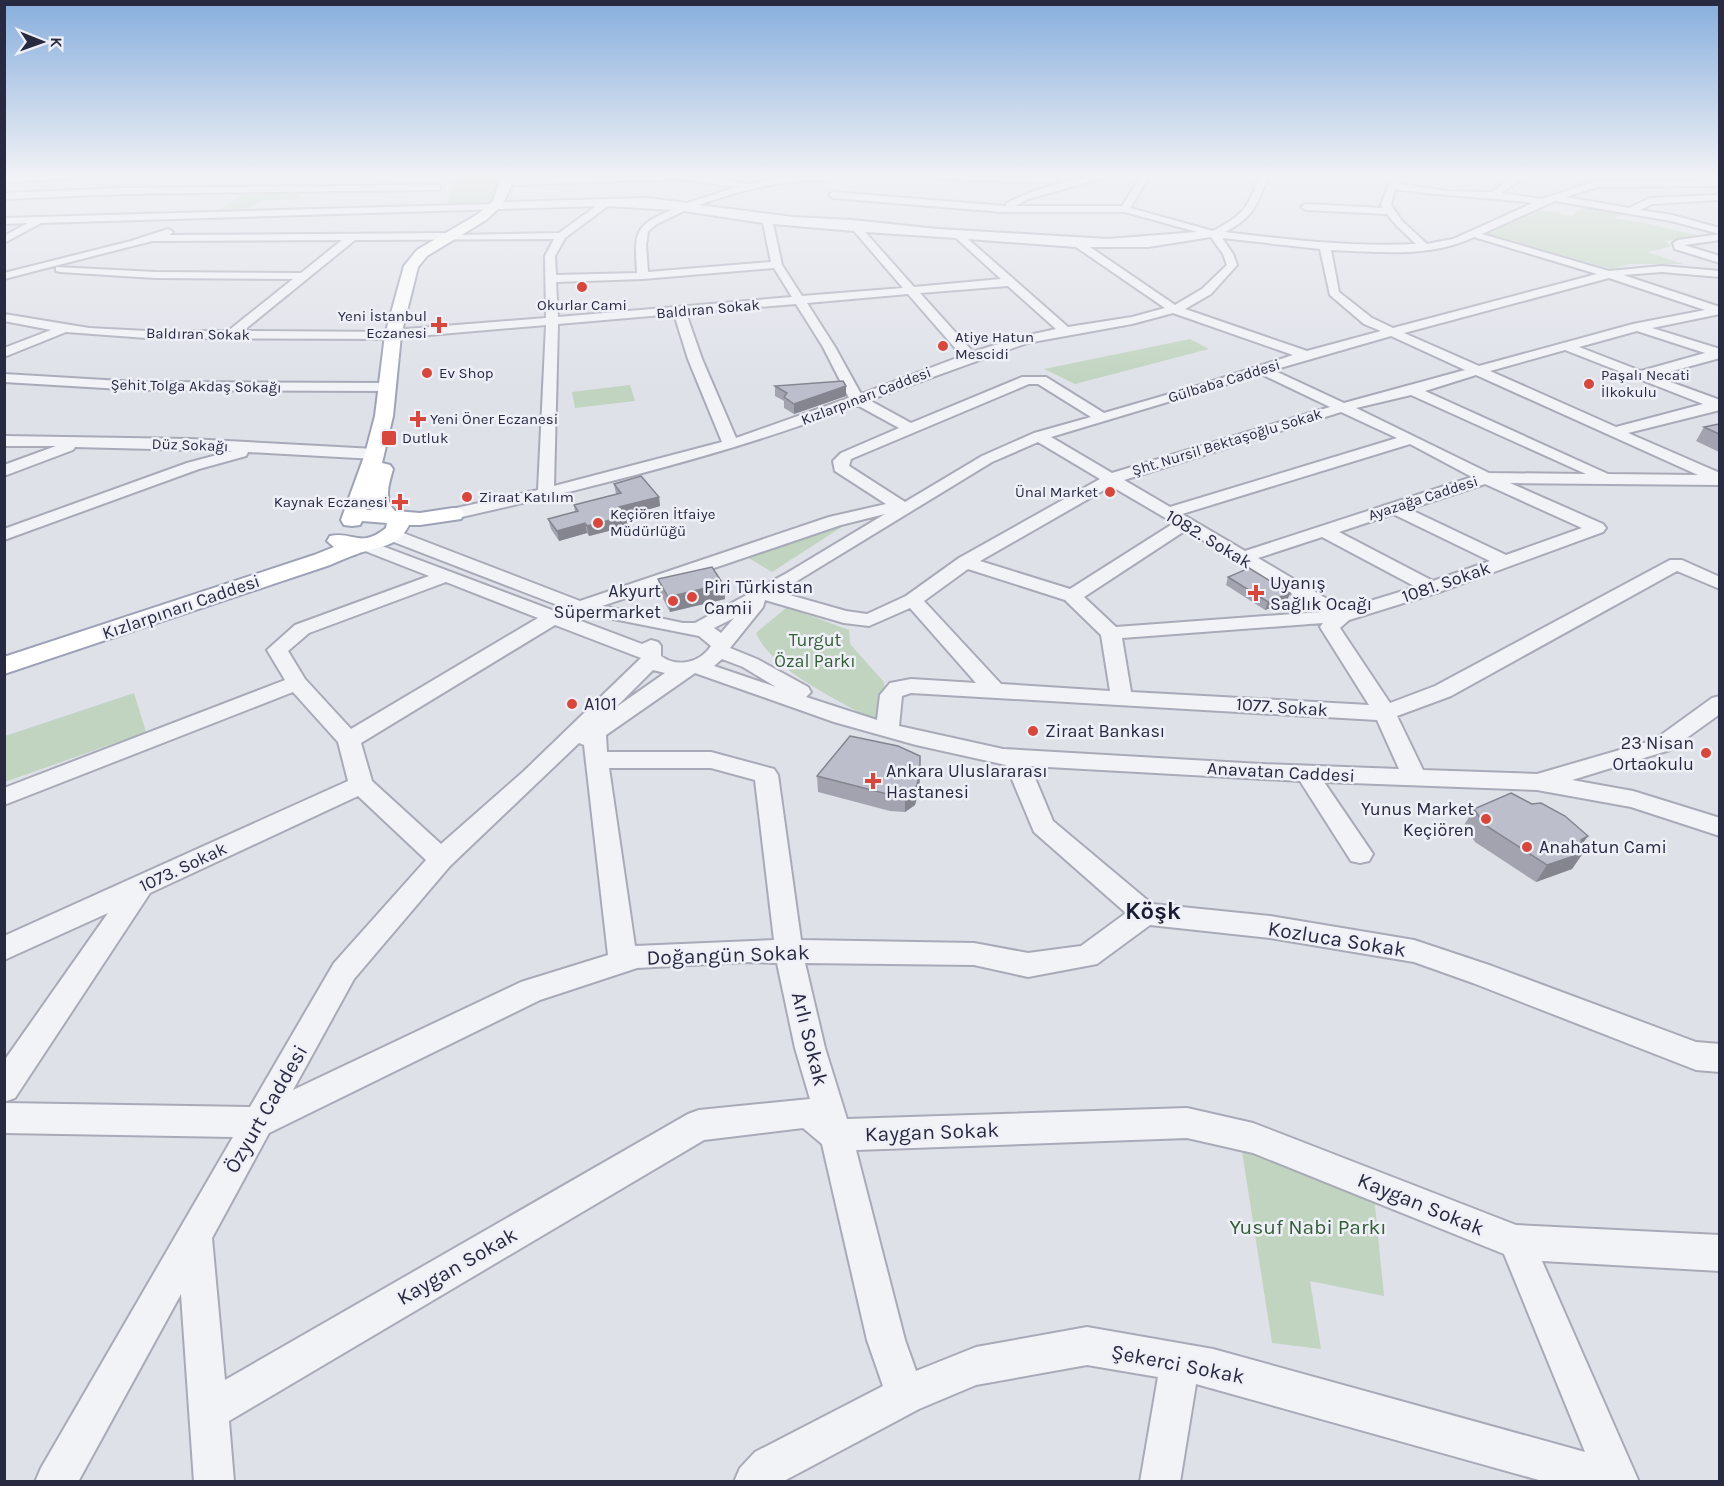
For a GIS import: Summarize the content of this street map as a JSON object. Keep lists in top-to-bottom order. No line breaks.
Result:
{"streets":{"main road":["Kızlarpınarı Caddesi"],"street":["Baldıran Sokak","Gülbaba Caddesi","Şehit Tolga Akdaş Sokağı","Şht. Nursil Bektaşoğlu Sokak","Düz Sokağı","Ayazağa Caddesi","1082. Sokak","1081. Sokak","1077. Sokak","Anavatan Caddesi","1073. Sokak","Kozluca Sokak","Doğangün Sokak","Arlı Sokak","Özyurt Caddesi","Kaygan Sokak","Şekerci Sokak"]},"crossings":[["Gülbaba Caddesi","Şht. Nursil Bektaşoğlu Sokak"],["Gülbaba Caddesi","1082. Sokak"],["Gülbaba Caddesi","Özyurt Caddesi"],["Şht. Nursil Bektaşoğlu Sokak","1082. Sokak"],["Ayazağa Caddesi","1082. Sokak"],["Ayazağa Caddesi","1081. Sokak"],["1082. Sokak","1081. Sokak"],["1077. Sokak","Anavatan Caddesi"],["Kozluca Sokak","Doğangün Sokak"],["Doğangün Sokak","Arlı Sokak"],["Doğangün Sokak","Özyurt Caddesi"],["Arlı Sokak","Kaygan Sokak"],["Arlı Sokak","Şekerci Sokak"]],"districts":["Köşk"],"parks":["Turgut Özal Parkı","Yusuf Nabi Parkı"],"places":{"other":["Okurlar Cami","Atiye Hatun Mescidi","Ev Shop","Paşalı Necati İlkokulu","Ünal Market","Ziraat Katılım","Keçiören İtfaiye Müdürlüğü","Piri Türkistan Camii","Akyurt Süpermarket","A101","Ziraat Bankası","23 Nisan Ortaokulu","Yunus Market Keçiören","Anahatun Cami"],"health":["Yeni İstanbul Eczanesi","Yeni Öner Eczanesi","Kaynak Eczanesi","Uyanış Sağlık Ocağı","Ankara Uluslararası Hastanesi"],"transit":["Dutluk"]},"north":"right"}
